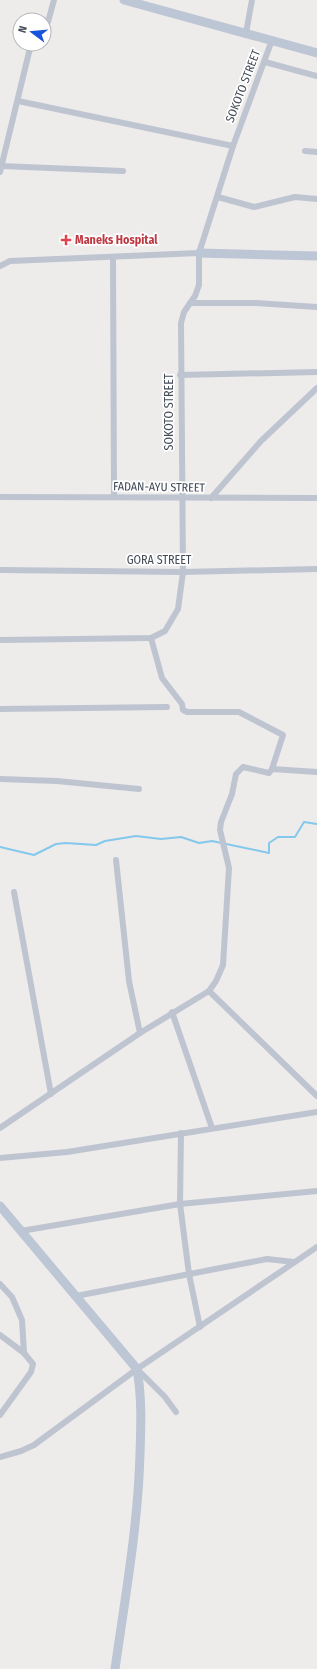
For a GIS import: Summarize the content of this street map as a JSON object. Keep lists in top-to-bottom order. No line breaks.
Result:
{"streets":{"street":["SOKOTO STREET","FADAN-AYU STREET","GORA STREET"]},"crossings":[["SOKOTO STREET","FADAN-AYU STREET"],["SOKOTO STREET","GORA STREET"]],"places":{"health":["Maneks Hospital"]},"north":"left"}
